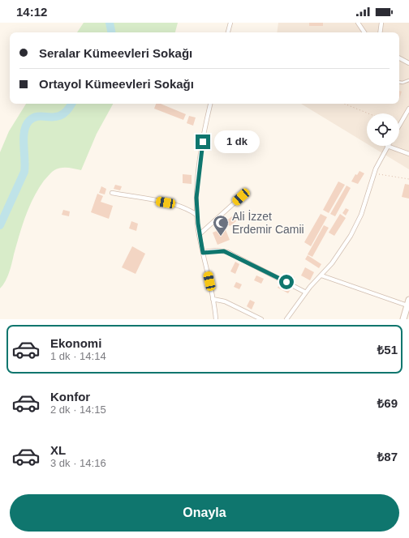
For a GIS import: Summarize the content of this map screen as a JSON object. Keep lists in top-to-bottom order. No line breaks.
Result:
{"places":{"mosque":["Ali İzzet Erdemir Camii"]},"page":{"status":"14:12","banner":["Seralar Kümeevleri Sokağı","Ortayol Kümeevleri Sokağı"],"bubble":"1 dk","list":[{"name":"Ekonomi","note":"1 dk · 14:14","value":"₺51"},{"name":"Konfor","note":"2 dk · 14:15","value":"₺69"},{"name":"XL","note":"3 dk · 14:16","value":"₺87"}],"buttons":"Onayla"}}
